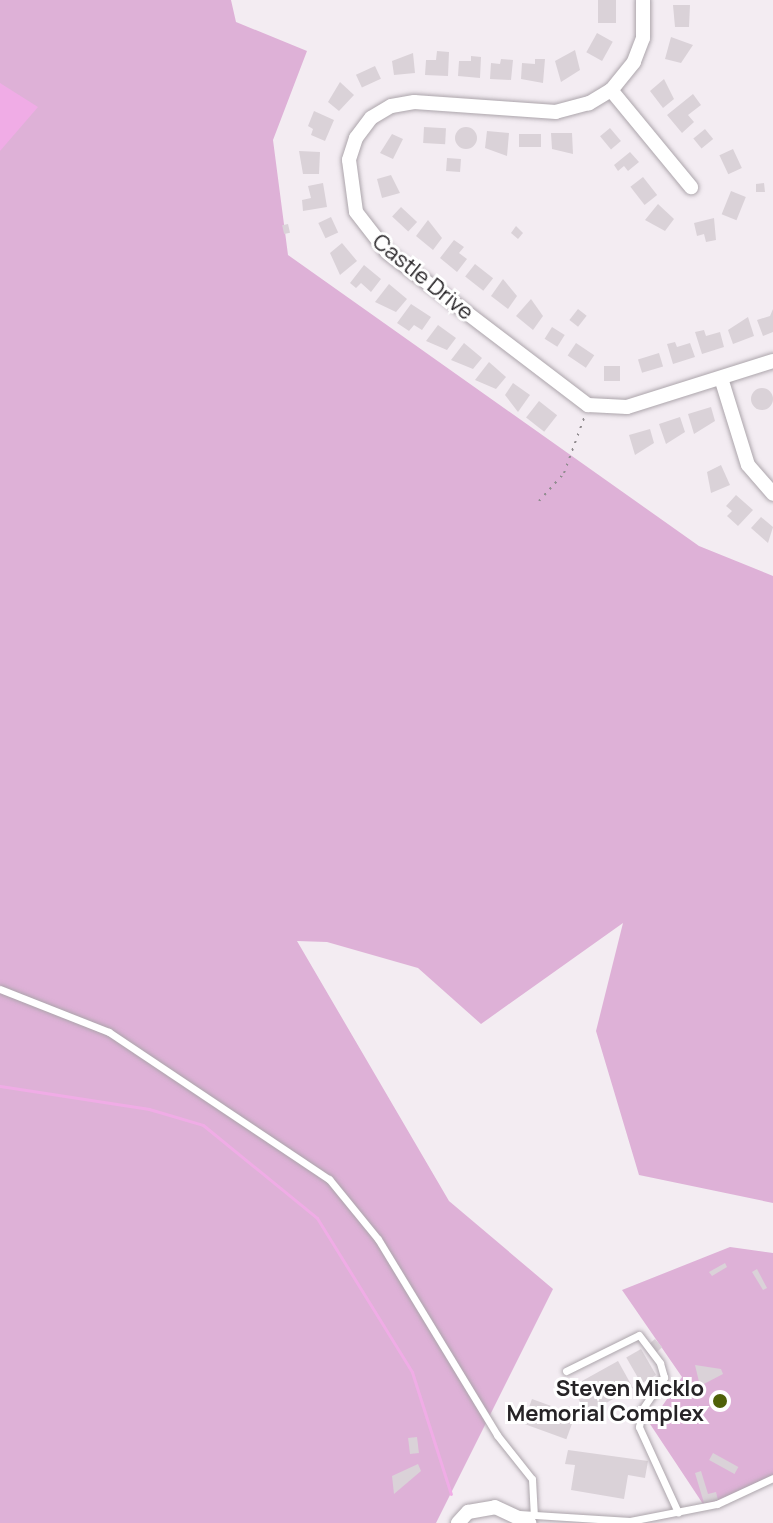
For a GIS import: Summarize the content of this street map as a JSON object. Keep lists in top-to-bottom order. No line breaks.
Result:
{"streets":{"street":["Castle Drive"]},"places":["Steven Micklo Memorial Complex"]}
